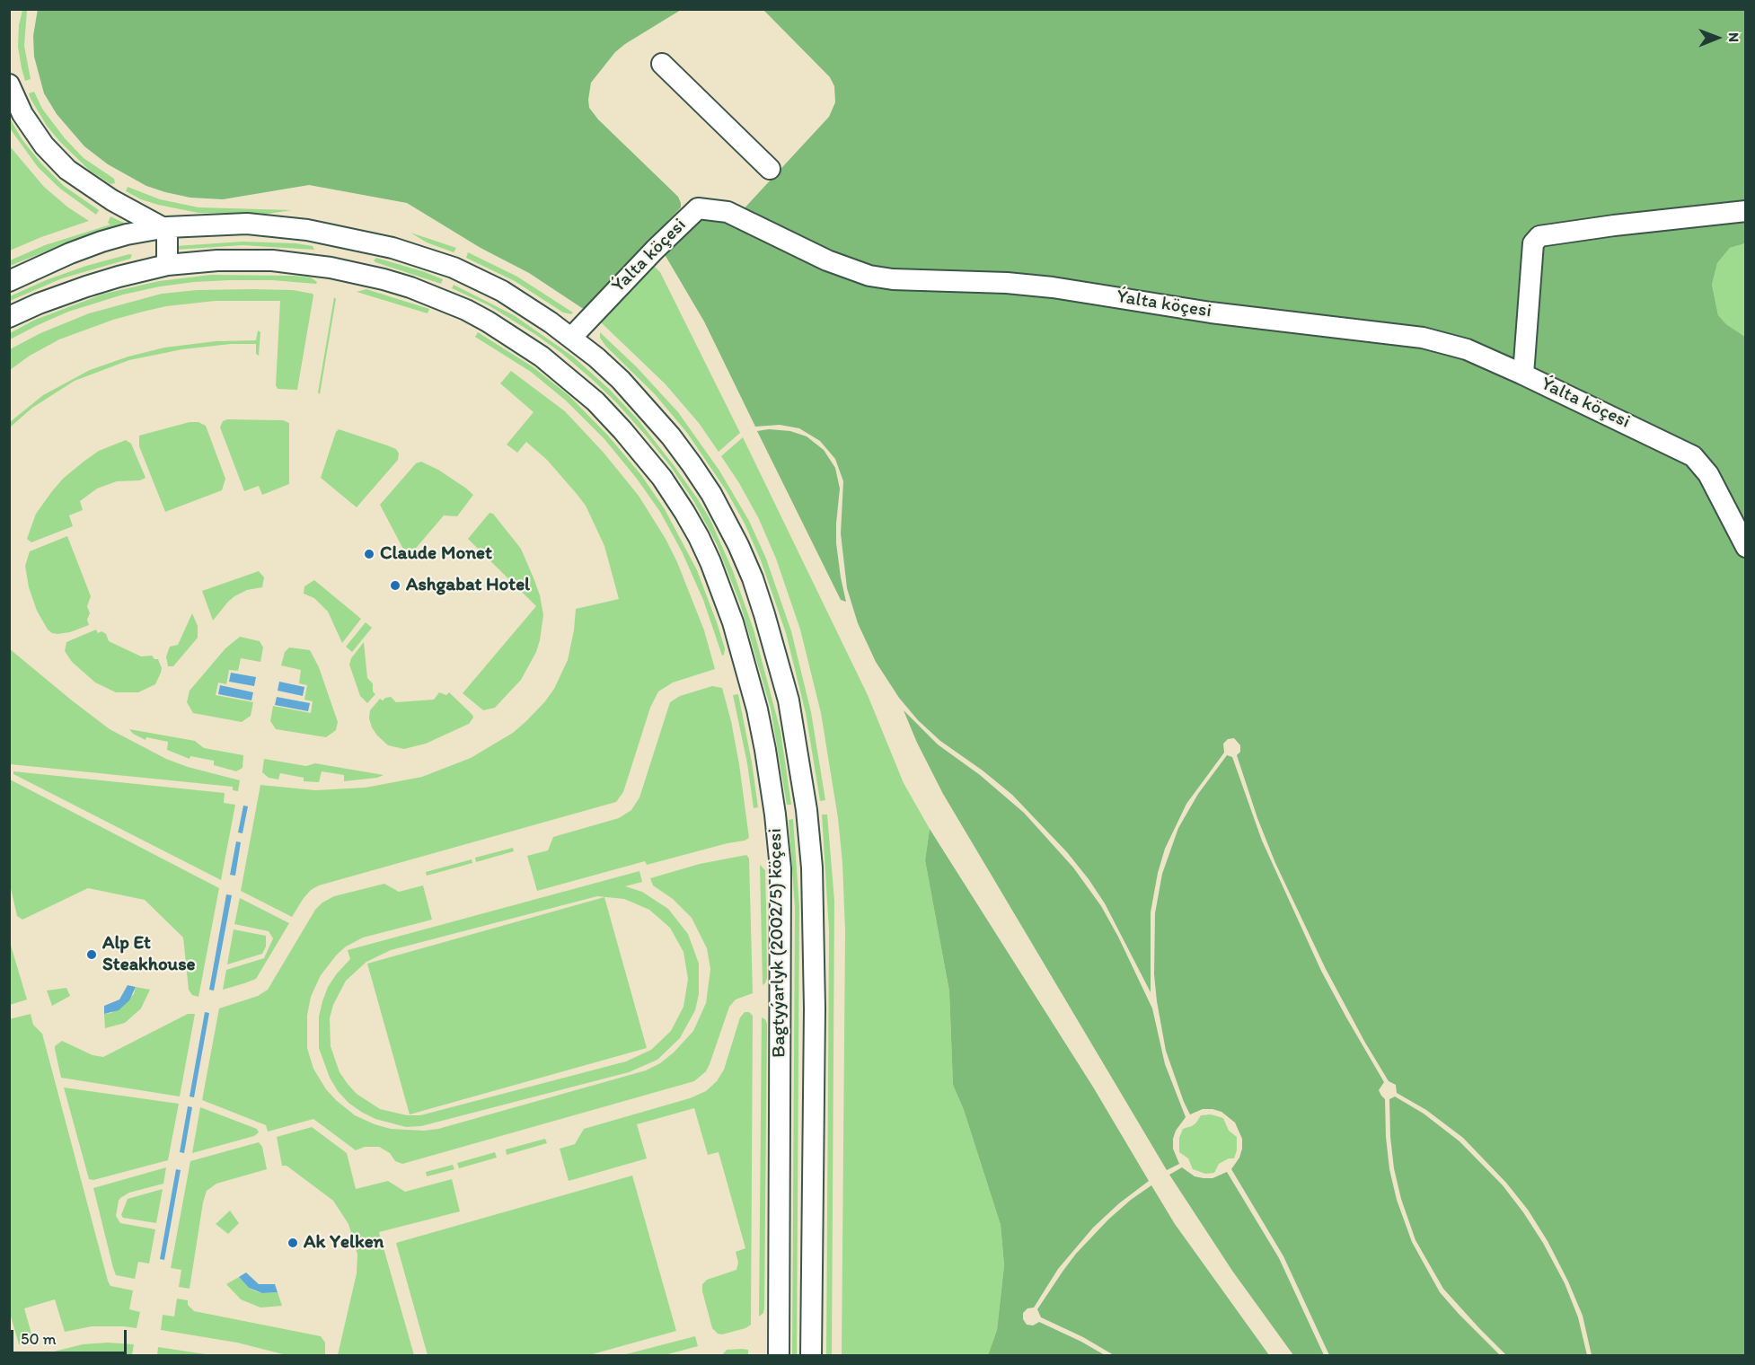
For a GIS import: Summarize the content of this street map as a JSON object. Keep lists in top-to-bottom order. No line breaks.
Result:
{"streets":{"street":["Ýalta köçesi","Bagtyýarlyk (2002/5) köçesi"]},"crossings":[["Ýalta köçesi","Bagtyýarlyk (2002/5) köçesi"]],"places":["Claude Monet","Ashgabat Hotel","Alp Et Steakhouse","Ak Yelken"],"scale_bar":"50 m","north":"right"}
